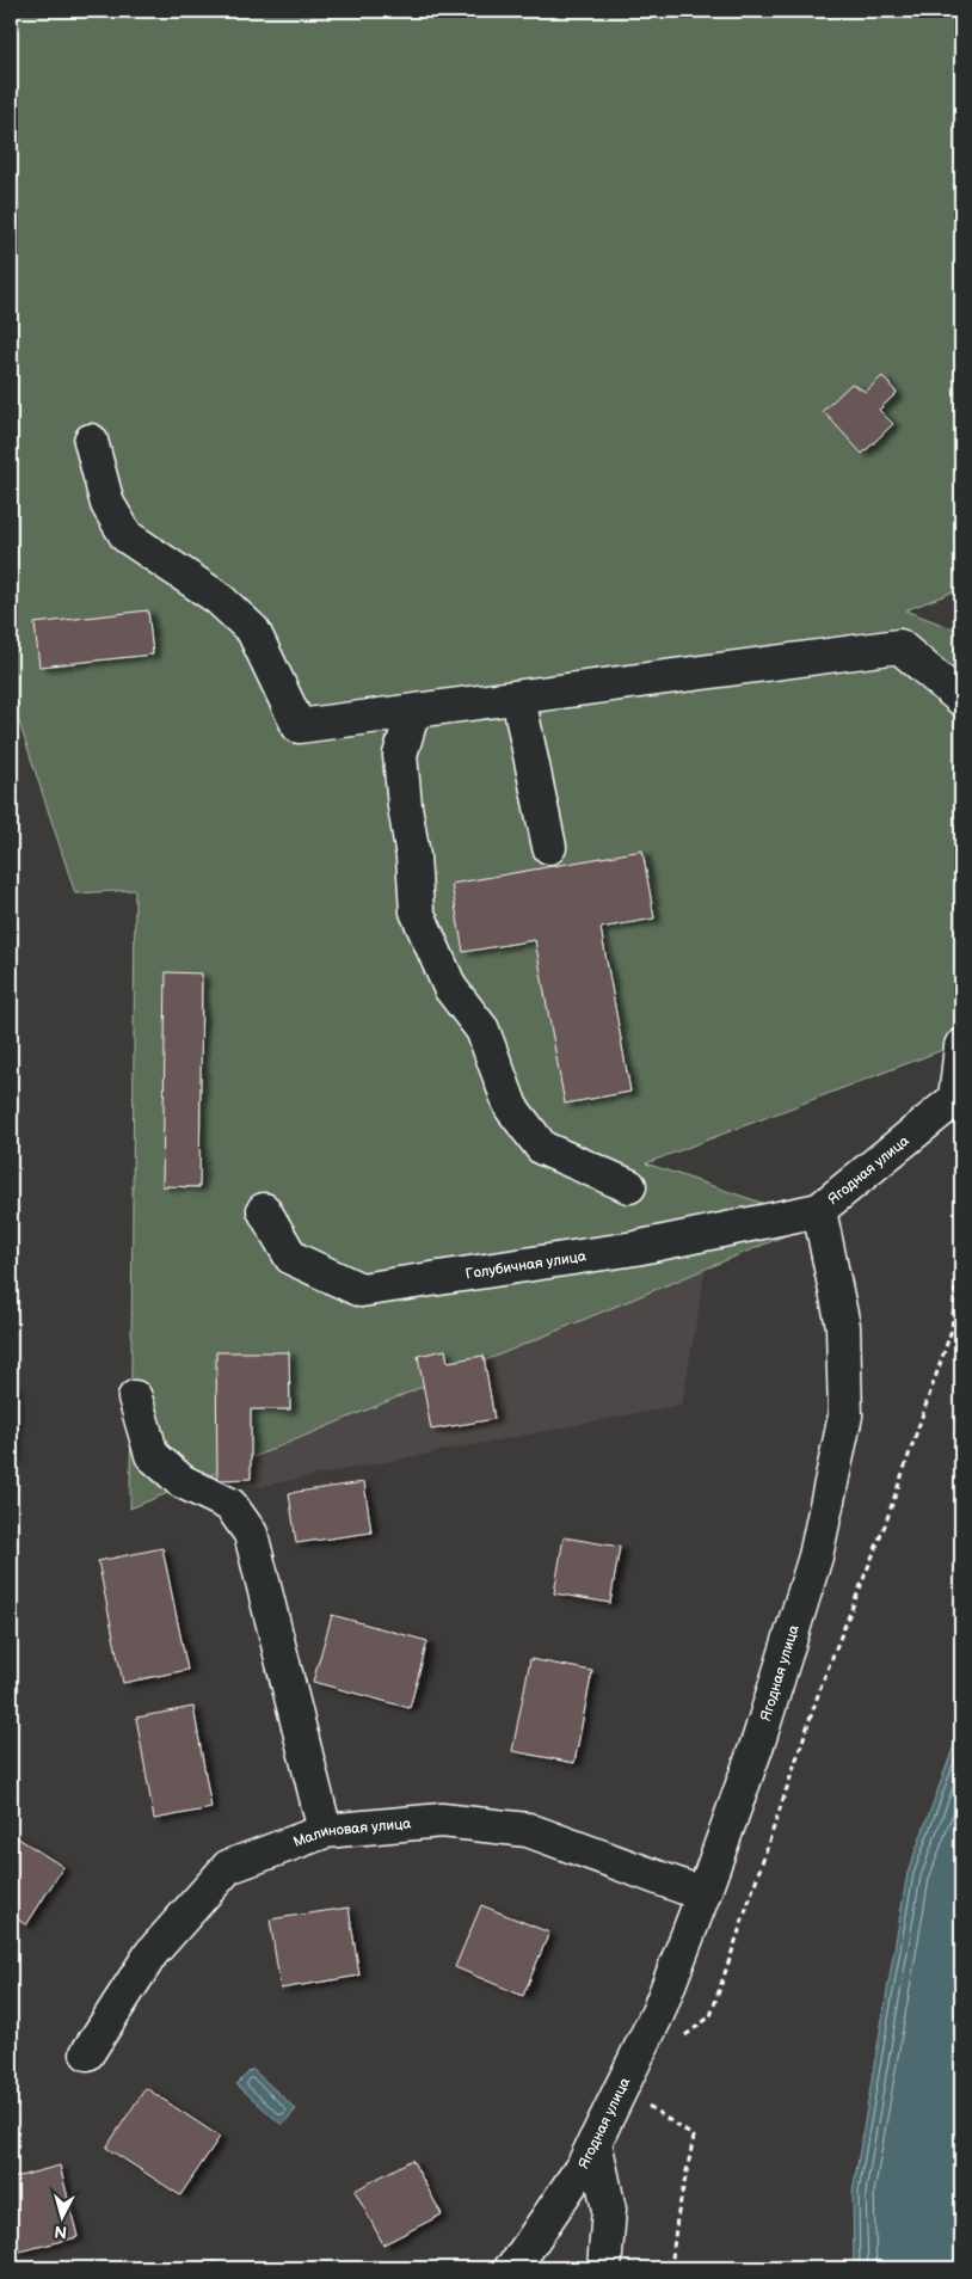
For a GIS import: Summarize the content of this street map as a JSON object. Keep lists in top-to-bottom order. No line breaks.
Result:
{"streets":{"street":["Ягодная улица","Голубичная улица","Малиновая улица"]},"crossings":[["Ягодная улица","Голубичная улица"],["Ягодная улица","Малиновая улица"]],"north":"bottom"}
